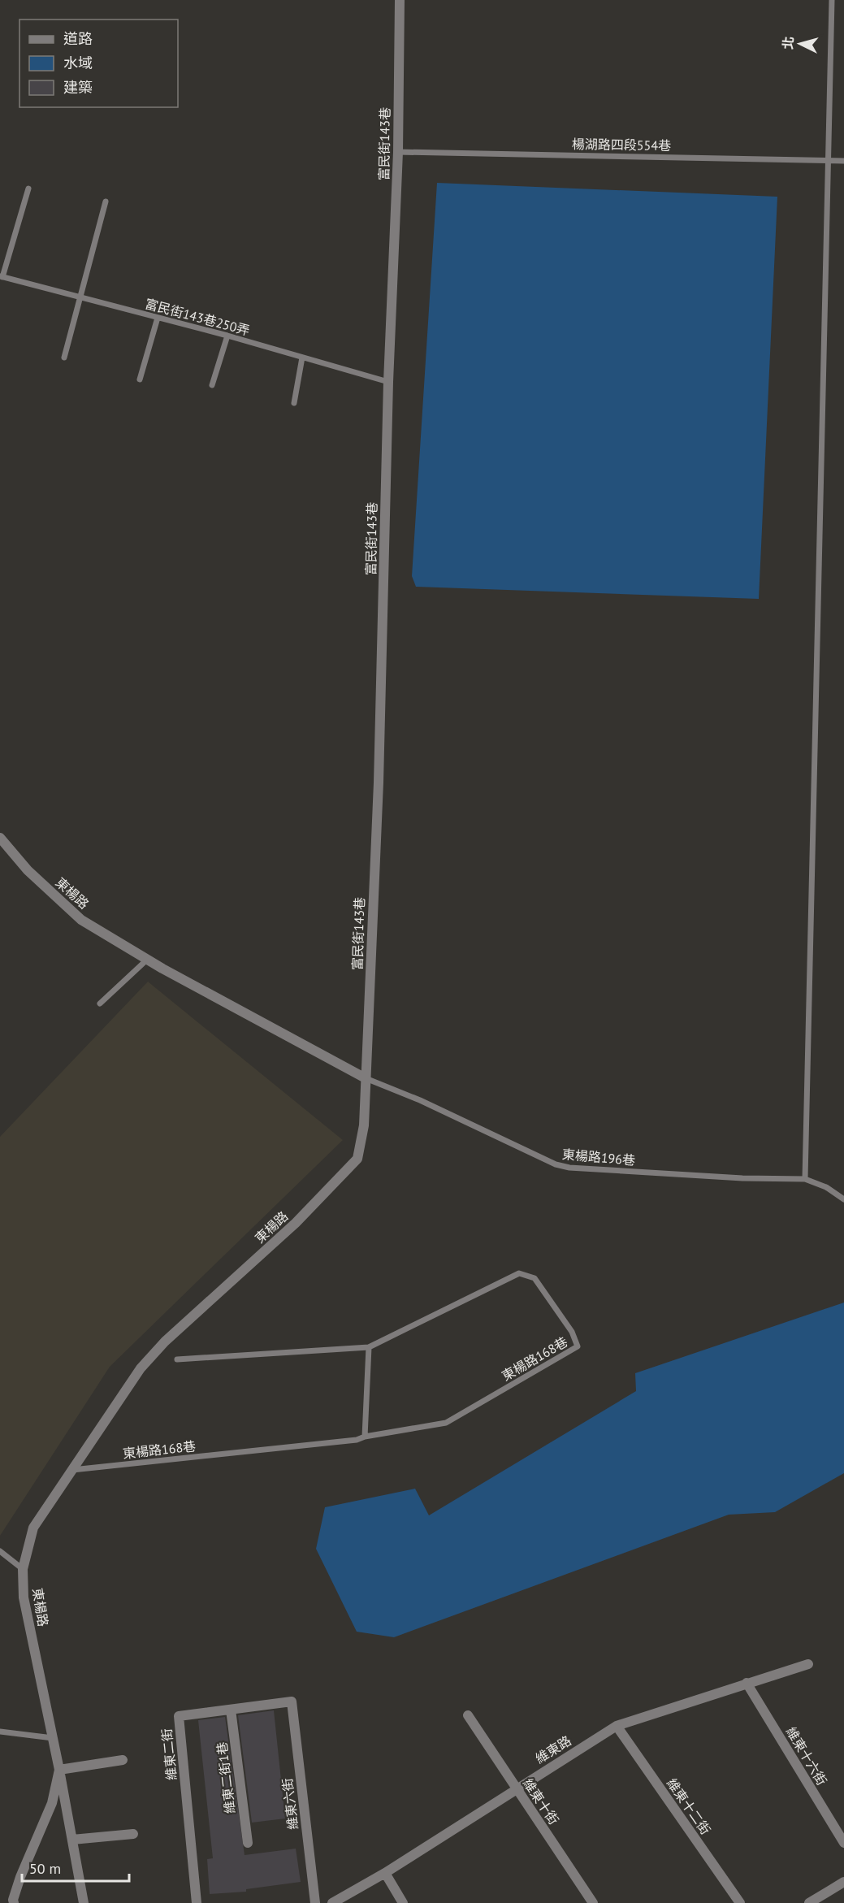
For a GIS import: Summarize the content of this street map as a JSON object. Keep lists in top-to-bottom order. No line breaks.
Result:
{"streets":{"street":["富民街143巷","東楊路","維東路","維東二街","維東十六街","維東二街1巷","維東十街","維東六街","維東十二街"],"lane":["楊湖路四段554巷","富民街143巷250弄","東楊路196巷","東楊路168巷"]},"crossings":[["富民街143巷","楊湖路四段554巷"],["富民街143巷","富民街143巷250弄"],["富民街143巷","東楊路"],["富民街143巷","東楊路196巷"],["東楊路","東楊路196巷"],["東楊路","東楊路168巷"],["維東路","維東十六街"],["維東路","維東十街"],["維東路","維東十二街"],["維東二街","維東二街1巷"],["維東二街","維東六街"]],"legend":["道路","水域","建築"],"scale_bar":"50 m","north":"left"}
